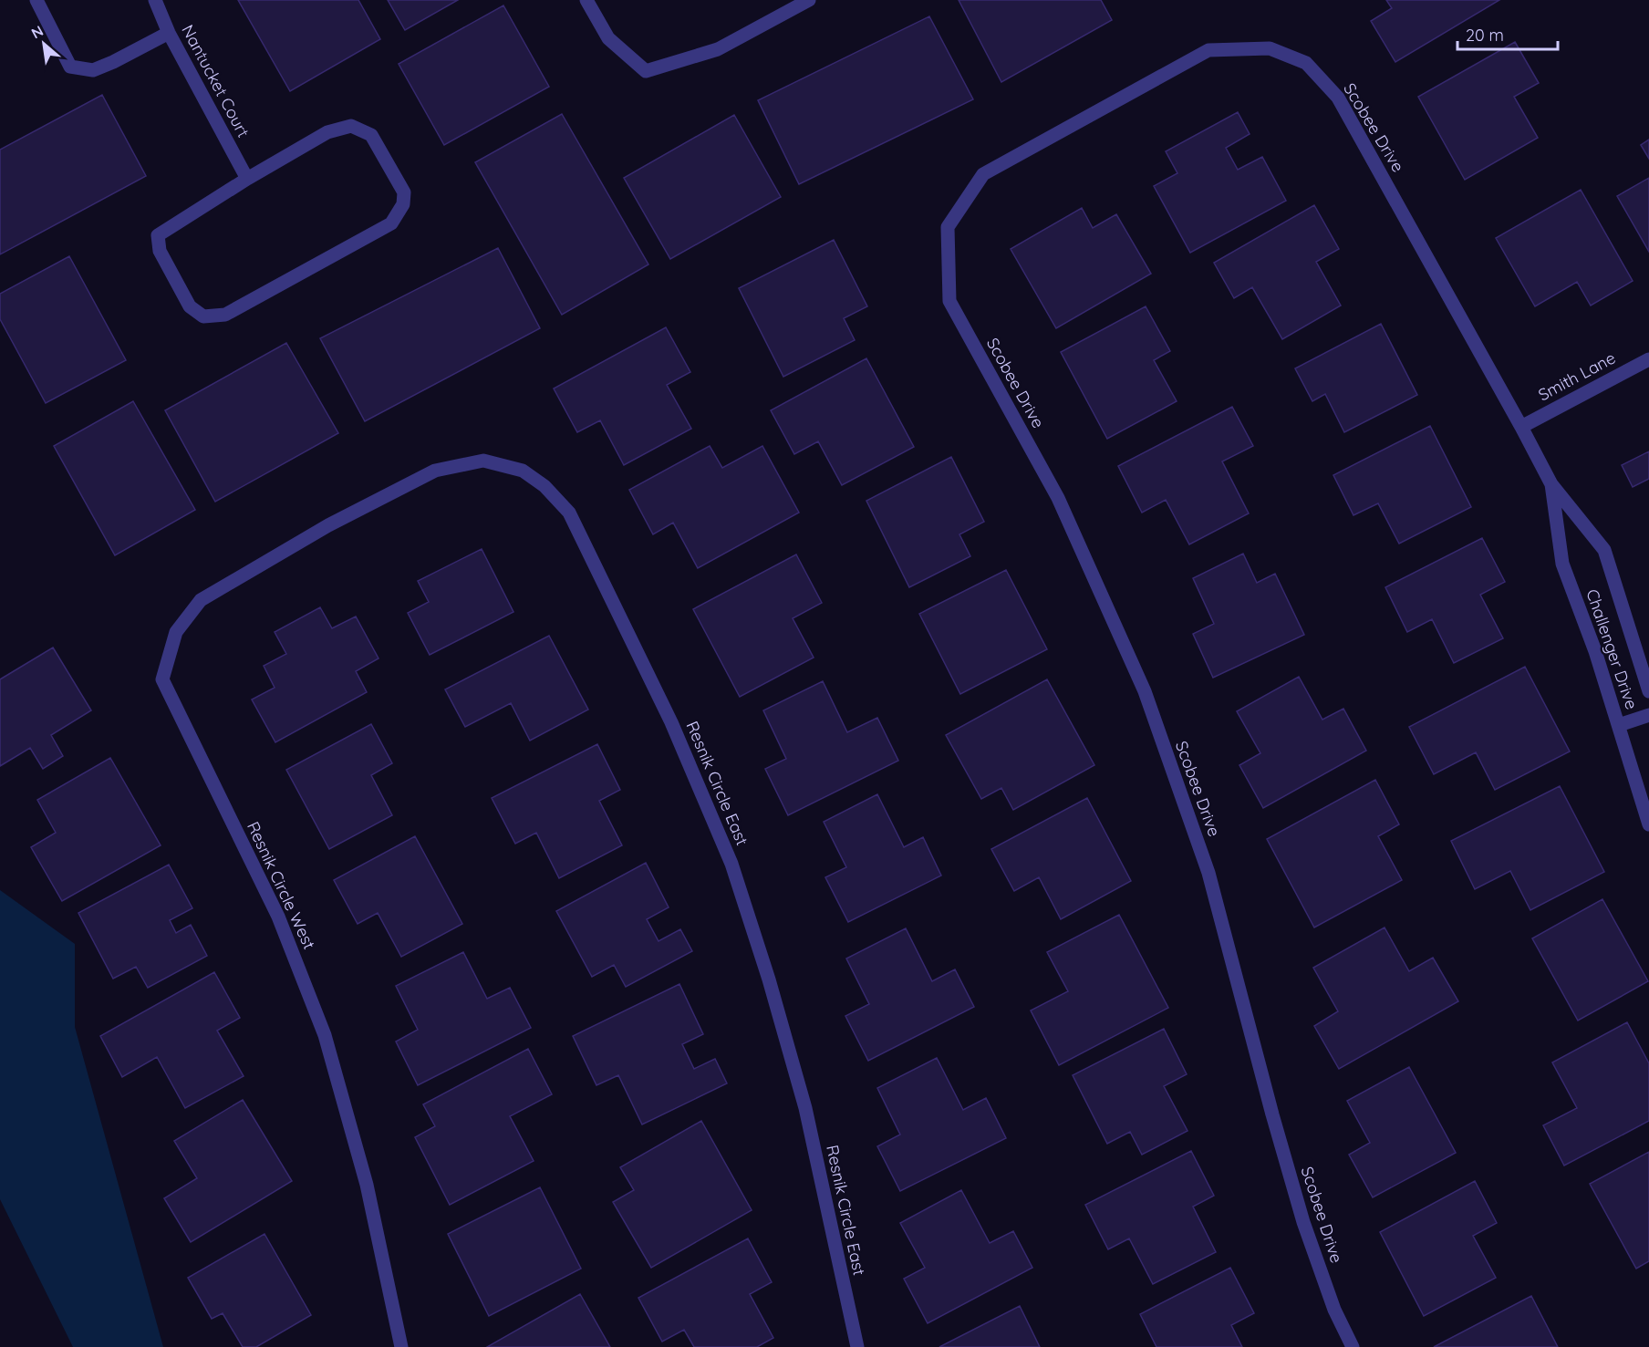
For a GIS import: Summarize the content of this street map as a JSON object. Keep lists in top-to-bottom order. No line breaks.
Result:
{"streets":{"street":["Nantucket Court","Scobee Drive","Smith Lane","Challenger Drive","Resnik Circle East","Resnik Circle West"]},"crossings":[["Scobee Drive","Smith Lane"],["Scobee Drive","Challenger Drive"],["Smith Lane","Challenger Drive"],["Resnik Circle East","Resnik Circle West"]],"scale_bar":"20 m","north":"top left"}
